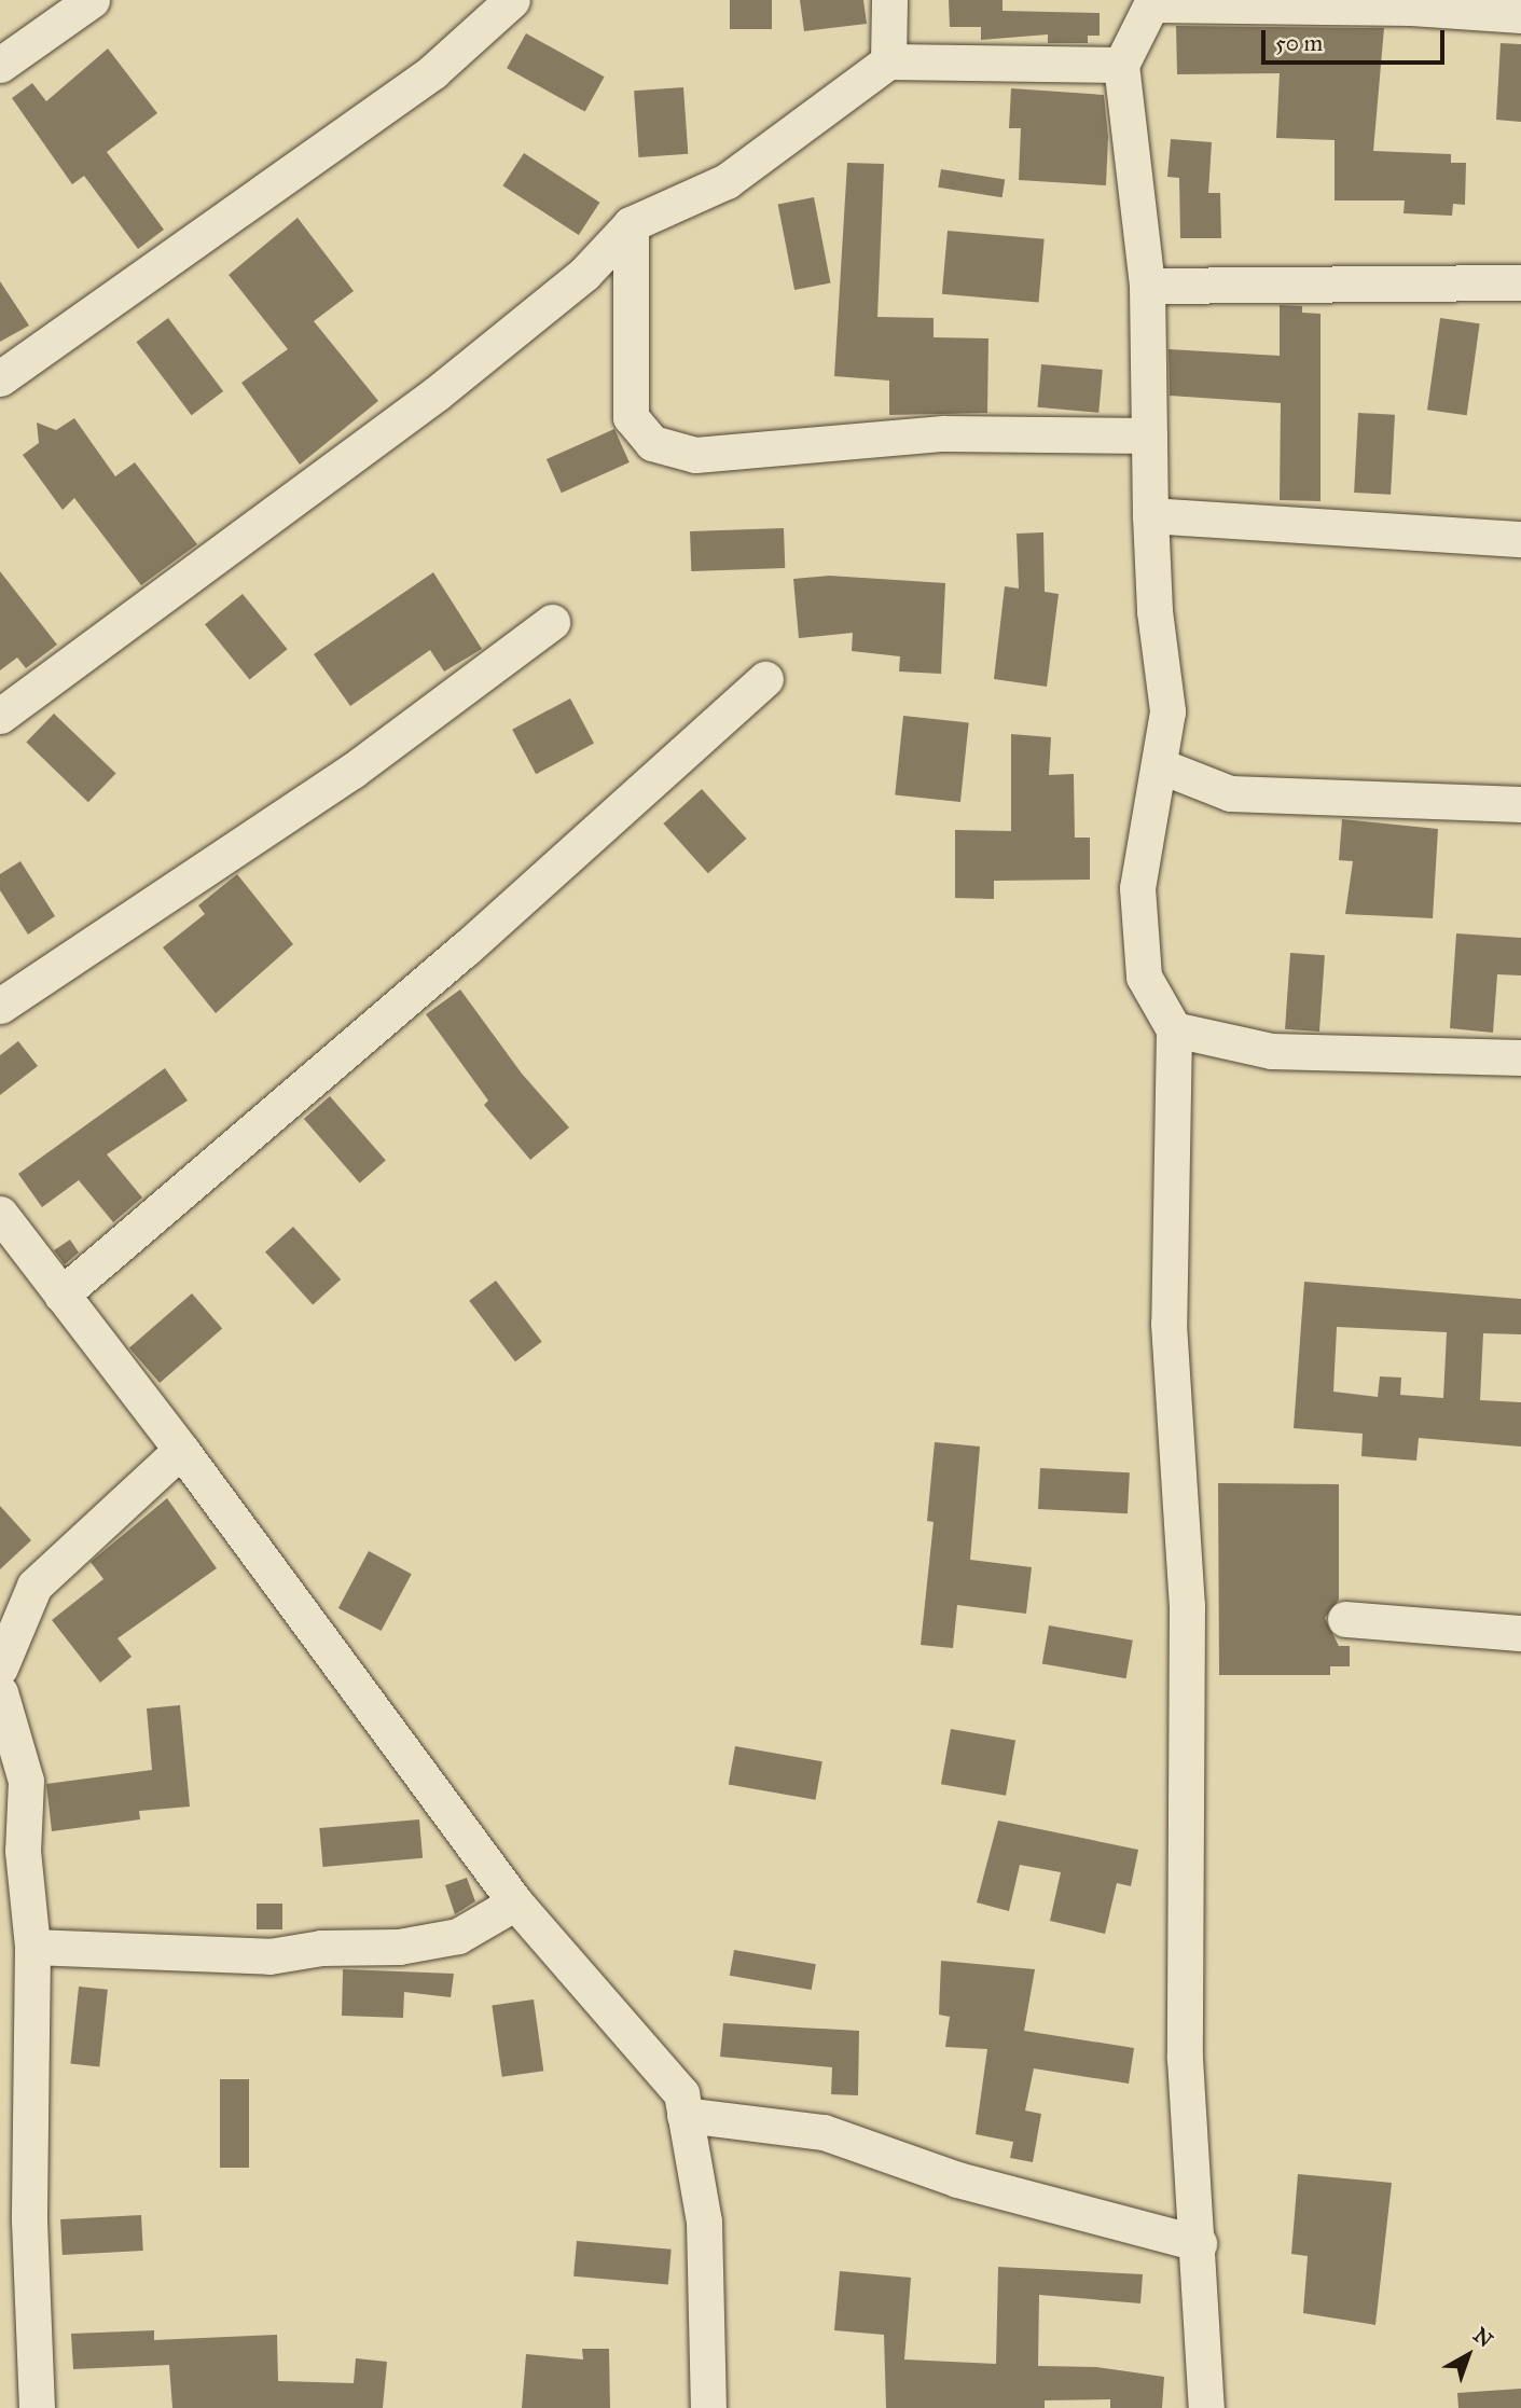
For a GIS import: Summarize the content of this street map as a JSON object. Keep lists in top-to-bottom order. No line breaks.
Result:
{"scale_bar":"50 m","north":"top right"}
